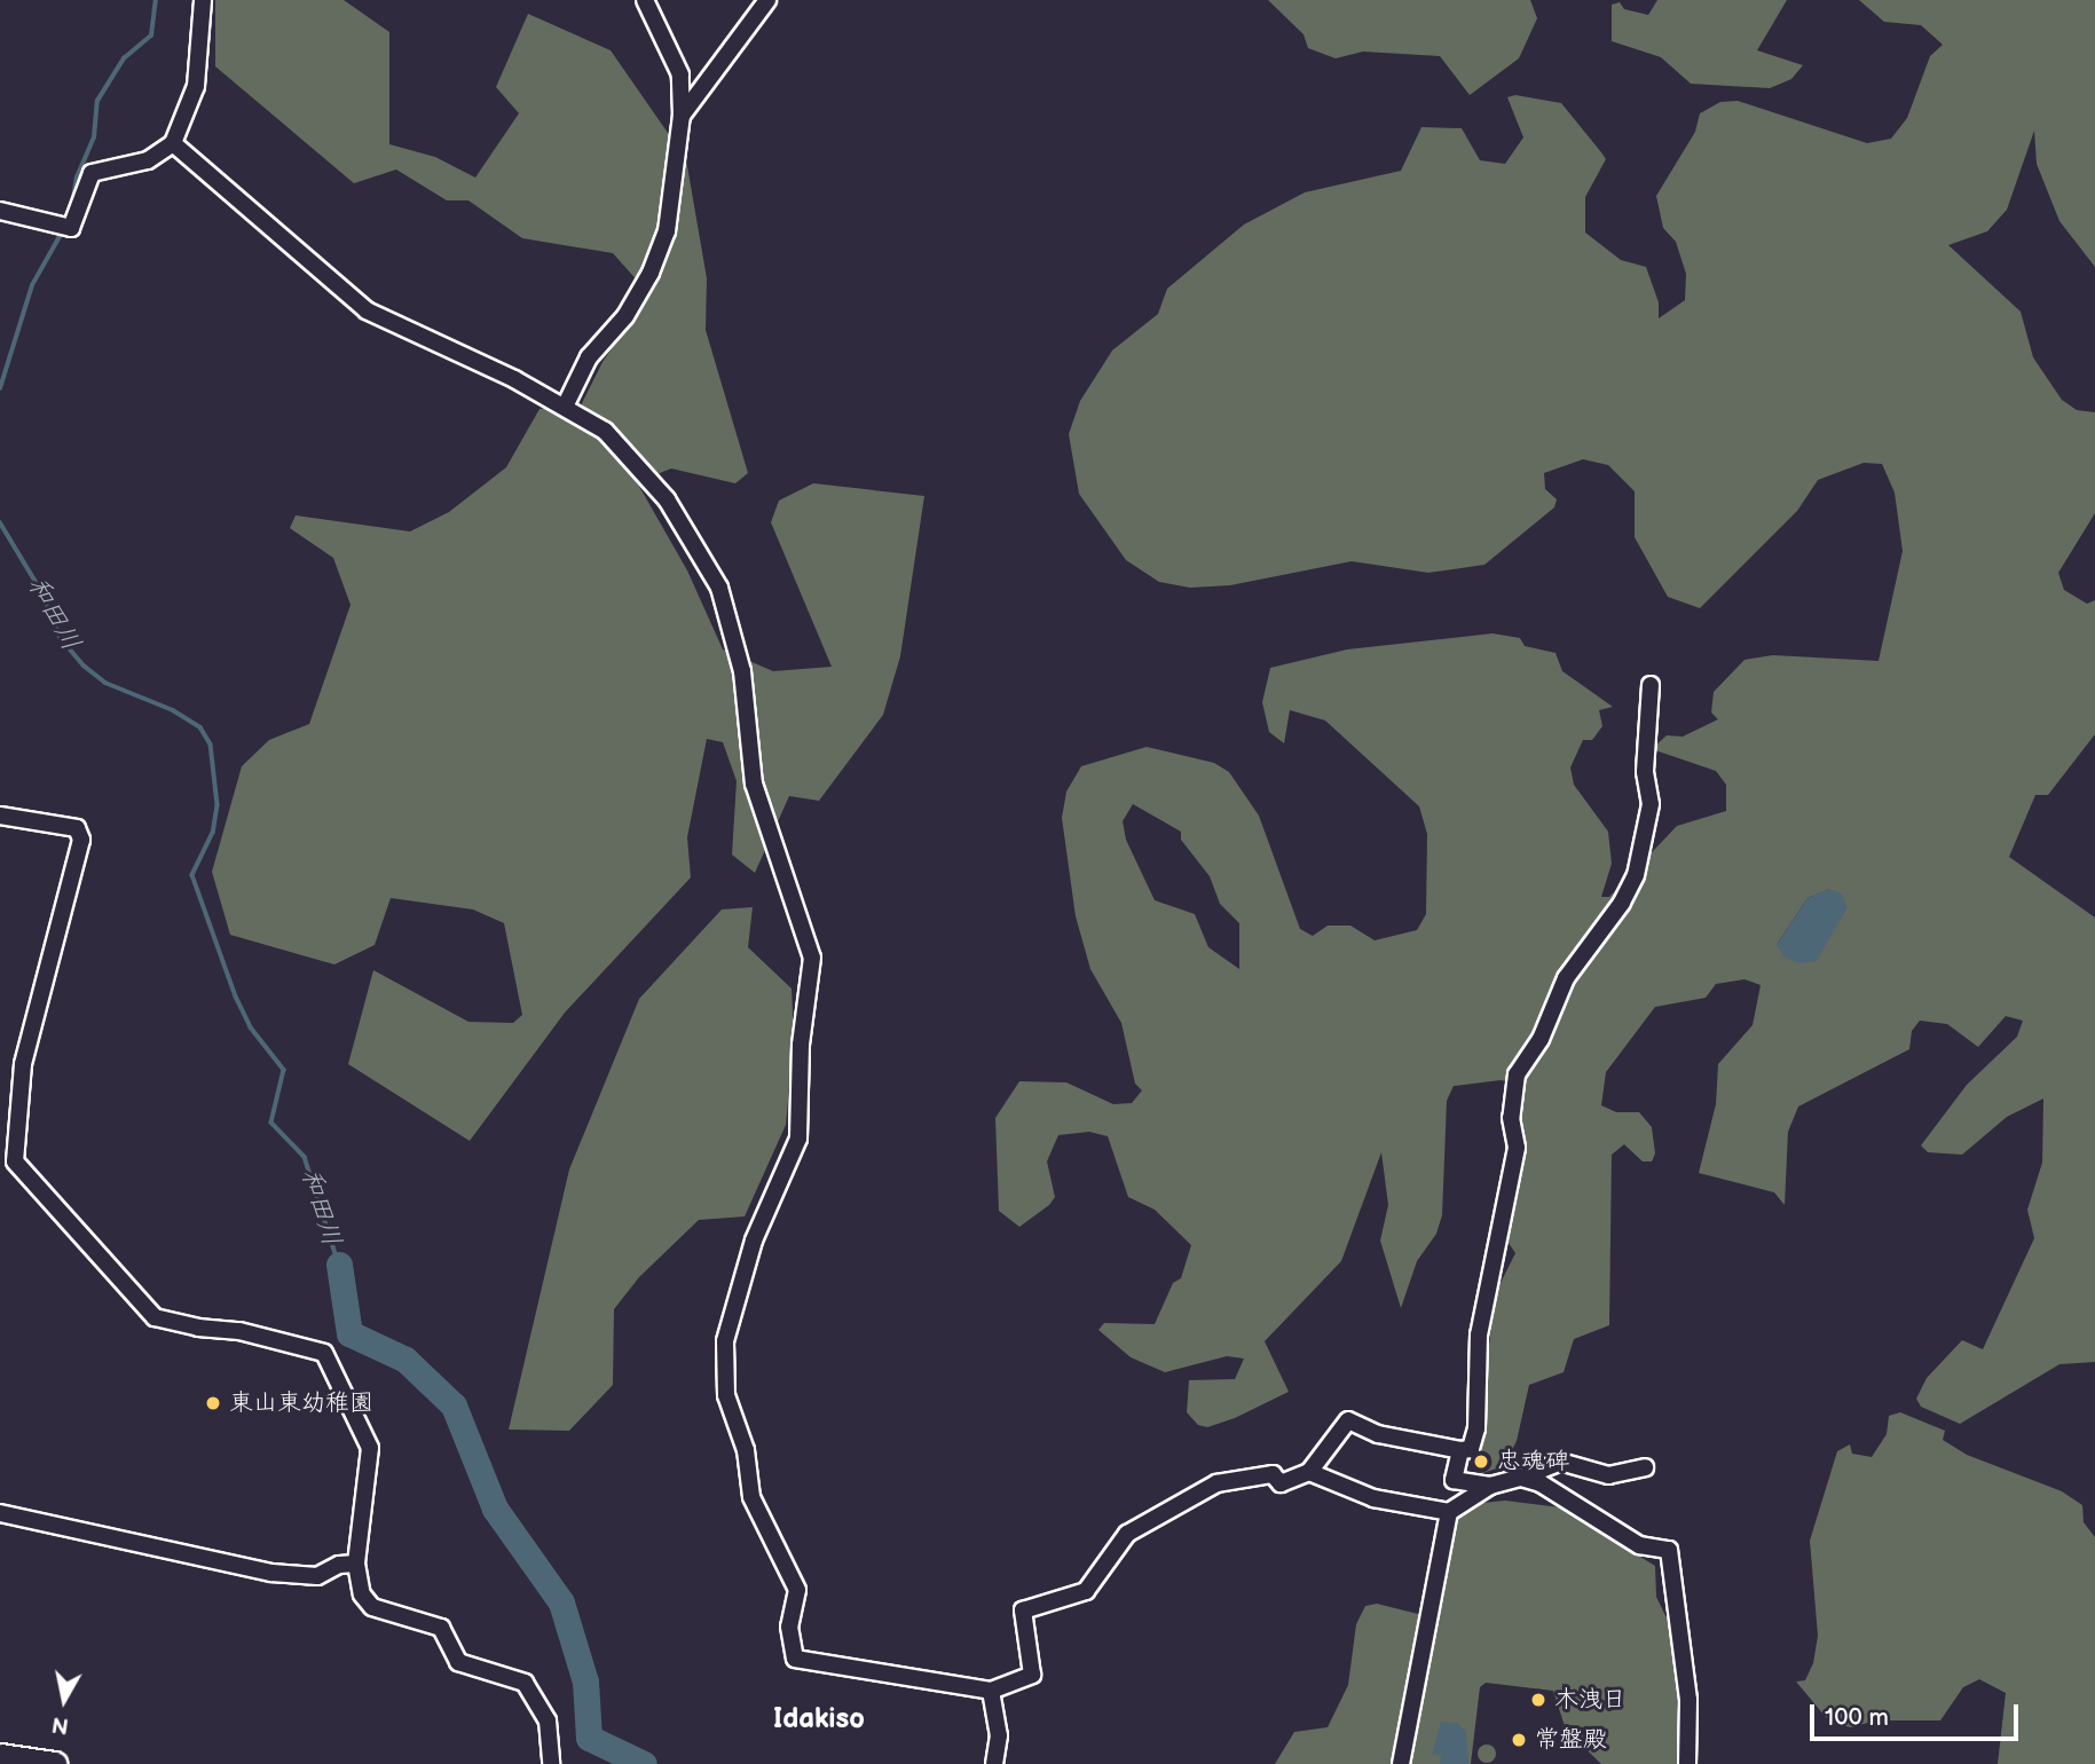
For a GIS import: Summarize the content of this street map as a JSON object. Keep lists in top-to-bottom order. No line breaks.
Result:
{"districts":["Idakiso"],"water":["和田川"],"places":["東山東幼稚園","忠魂碑","木洩日","常盤殿"],"scale_bar":"100 m","north":"bottom"}
